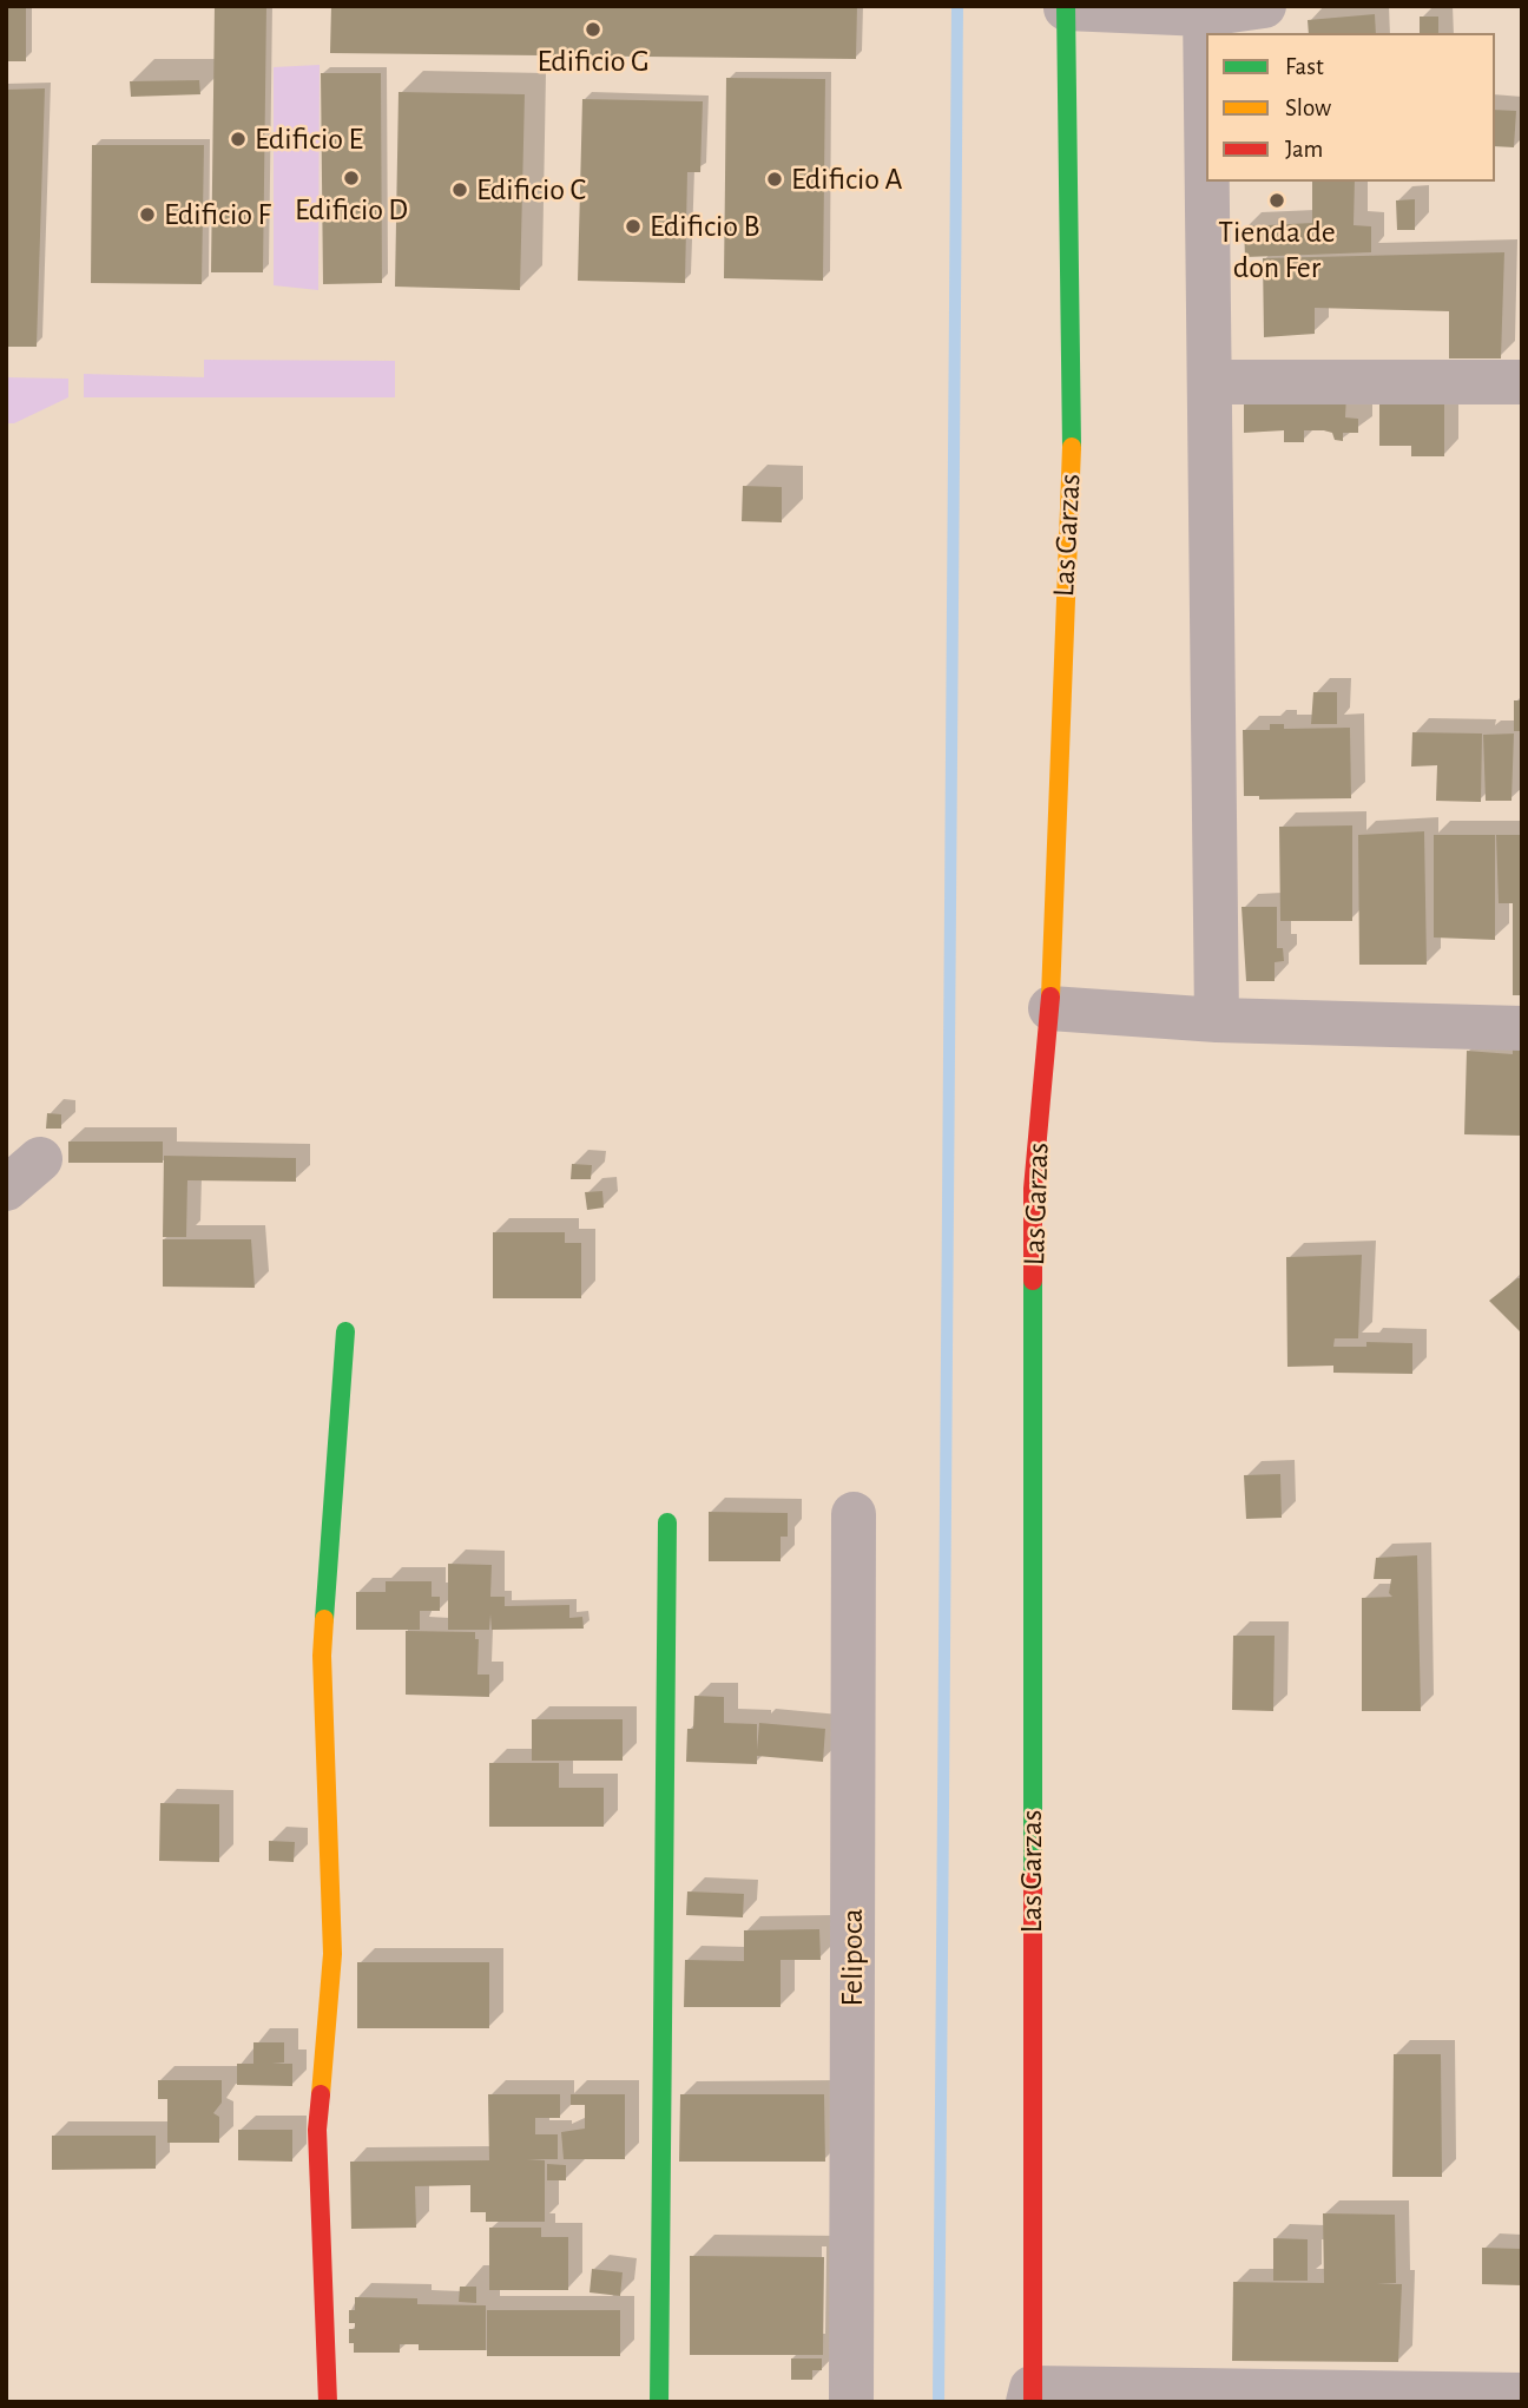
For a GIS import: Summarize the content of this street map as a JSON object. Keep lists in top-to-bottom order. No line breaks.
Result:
{"streets":{"street":["Las Garzas","Felipoca"]},"places":["Edificio G","Edificio E","Edificio D","Edificio A","Edificio C","Tienda de don Fer","Edificio F","Edificio B"],"legend":["Fast","Slow","Jam"]}
